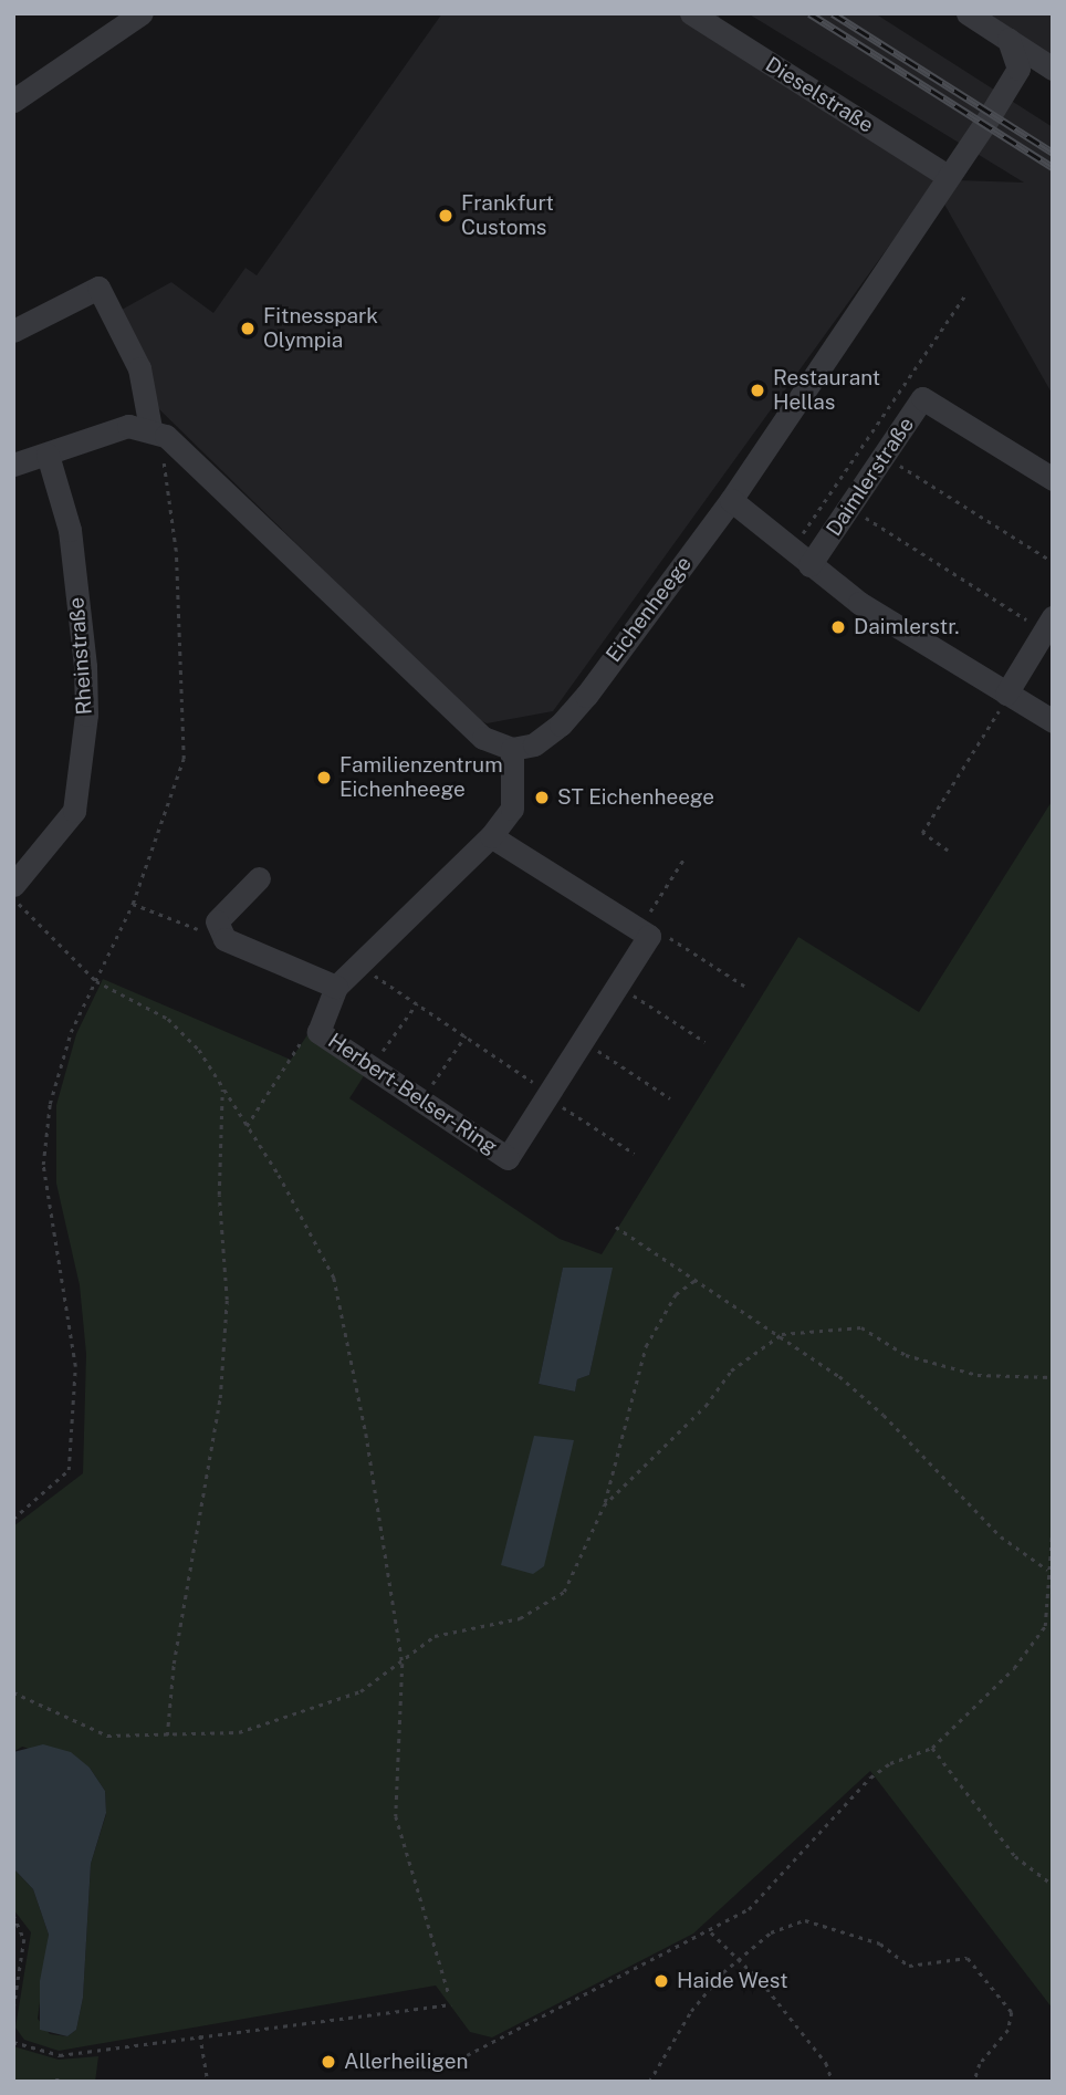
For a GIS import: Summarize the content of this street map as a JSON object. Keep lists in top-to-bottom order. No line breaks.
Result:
{"streets":{"street":["Dieselstraße","Daimlerstraße","Eichenheege","Rheinstraße","Herbert-Belser-Ring"]},"crossings":[["Dieselstraße","Eichenheege"],["Eichenheege","Herbert-Belser-Ring"]],"places":["Frankfurt Customs","Fitnesspark Olympia","Restaurant Hellas","Daimlerstr.","Familienzentrum Eichenheege","ST Eichenheege","Haide West","Allerheiligen"]}
